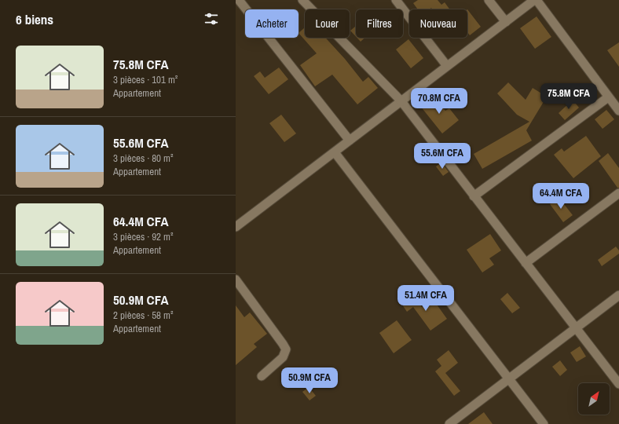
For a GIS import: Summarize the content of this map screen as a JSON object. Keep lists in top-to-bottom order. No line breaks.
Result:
{"north":"top right","page":{"heading":"6 biens","chip":["Acheter","Louer","Filtres","Nouveau"],"list":[{"name":"75.8M CFA","note":"3 pièces · 101 m² · Appartement"},{"name":"55.6M CFA","note":"3 pièces · 80 m² · Appartement"},{"name":"64.4M CFA","note":"3 pièces · 92 m² · Appartement"},{"name":"50.9M CFA","note":"2 pièces · 58 m² · Appartement"}],"price":["75.8M CFA","70.8M CFA","55.6M CFA","64.4M CFA","51.4M CFA","50.9M CFA"]}}
